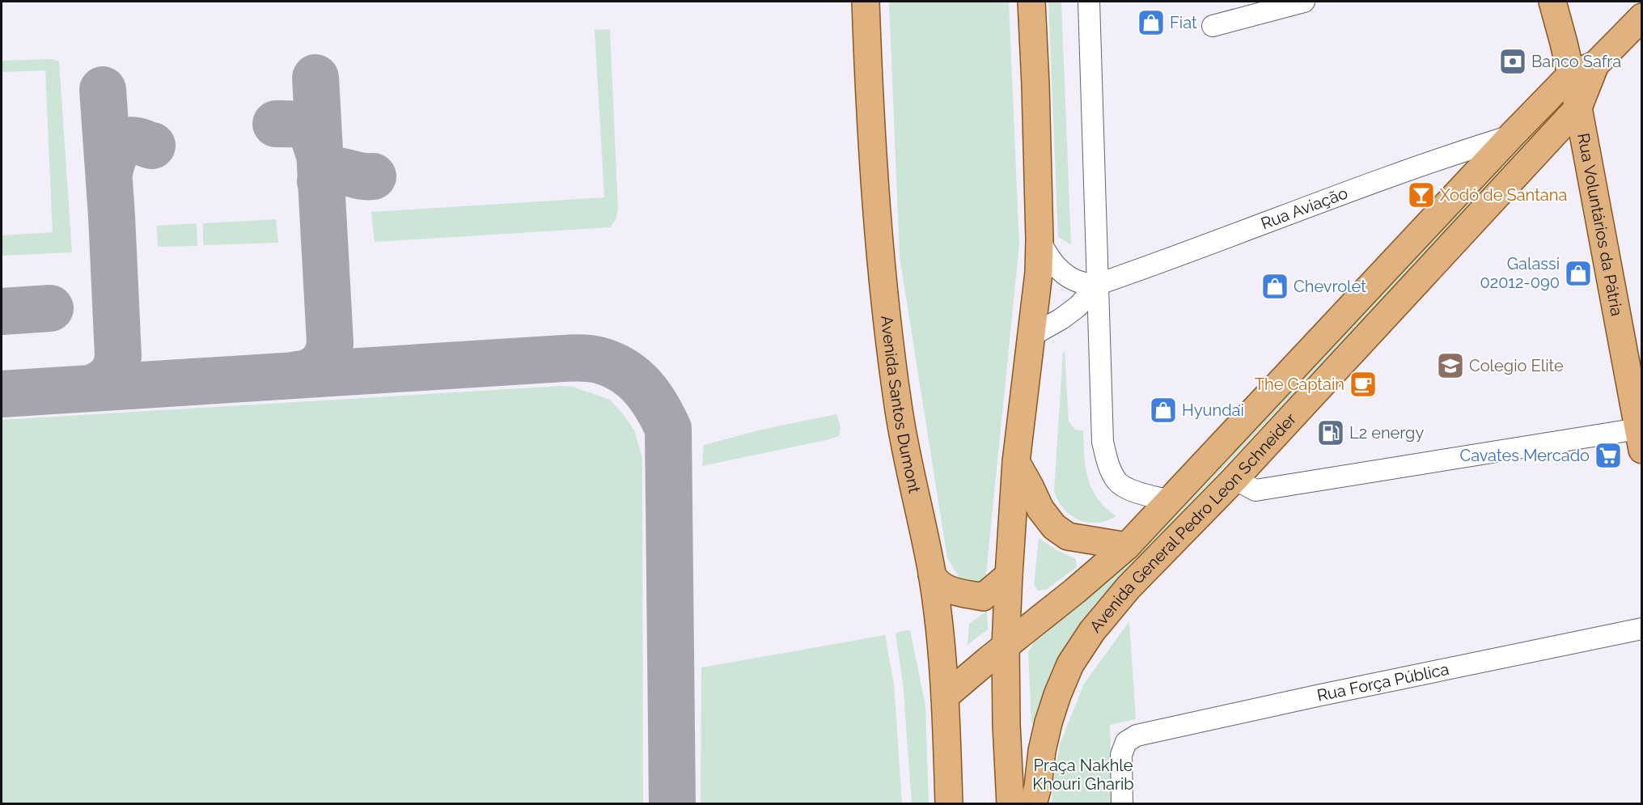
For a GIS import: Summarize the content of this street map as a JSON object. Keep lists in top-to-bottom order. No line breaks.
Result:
{"streets":{"main road":["Rua Voluntários da Pátria","Avenida Santos Dumont","Avenida General Pedro Leon Schneider"],"street":["Rua Aviação","Rua Força Pública"]},"crossings":[["Rua Aviação","Avenida General Pedro Leon Schneider"],["Rua Voluntários da Pátria","Avenida General Pedro Leon Schneider"],["Avenida Santos Dumont","Avenida General Pedro Leon Schneider"]],"parks":["Praça Nakhle Khouri Gharib"],"places":{"shop":["Fiat","Galassi 02012-090","Chevrolet","Hyundai"],"bank":["Banco Safra"],"bar":["Xodó de Santana"],"school or university":["Colegio Elite"],"cafe":["The Captain"],"fuel station":["L2 energy"],"supermarket":["Cavates Mercado"]}}
